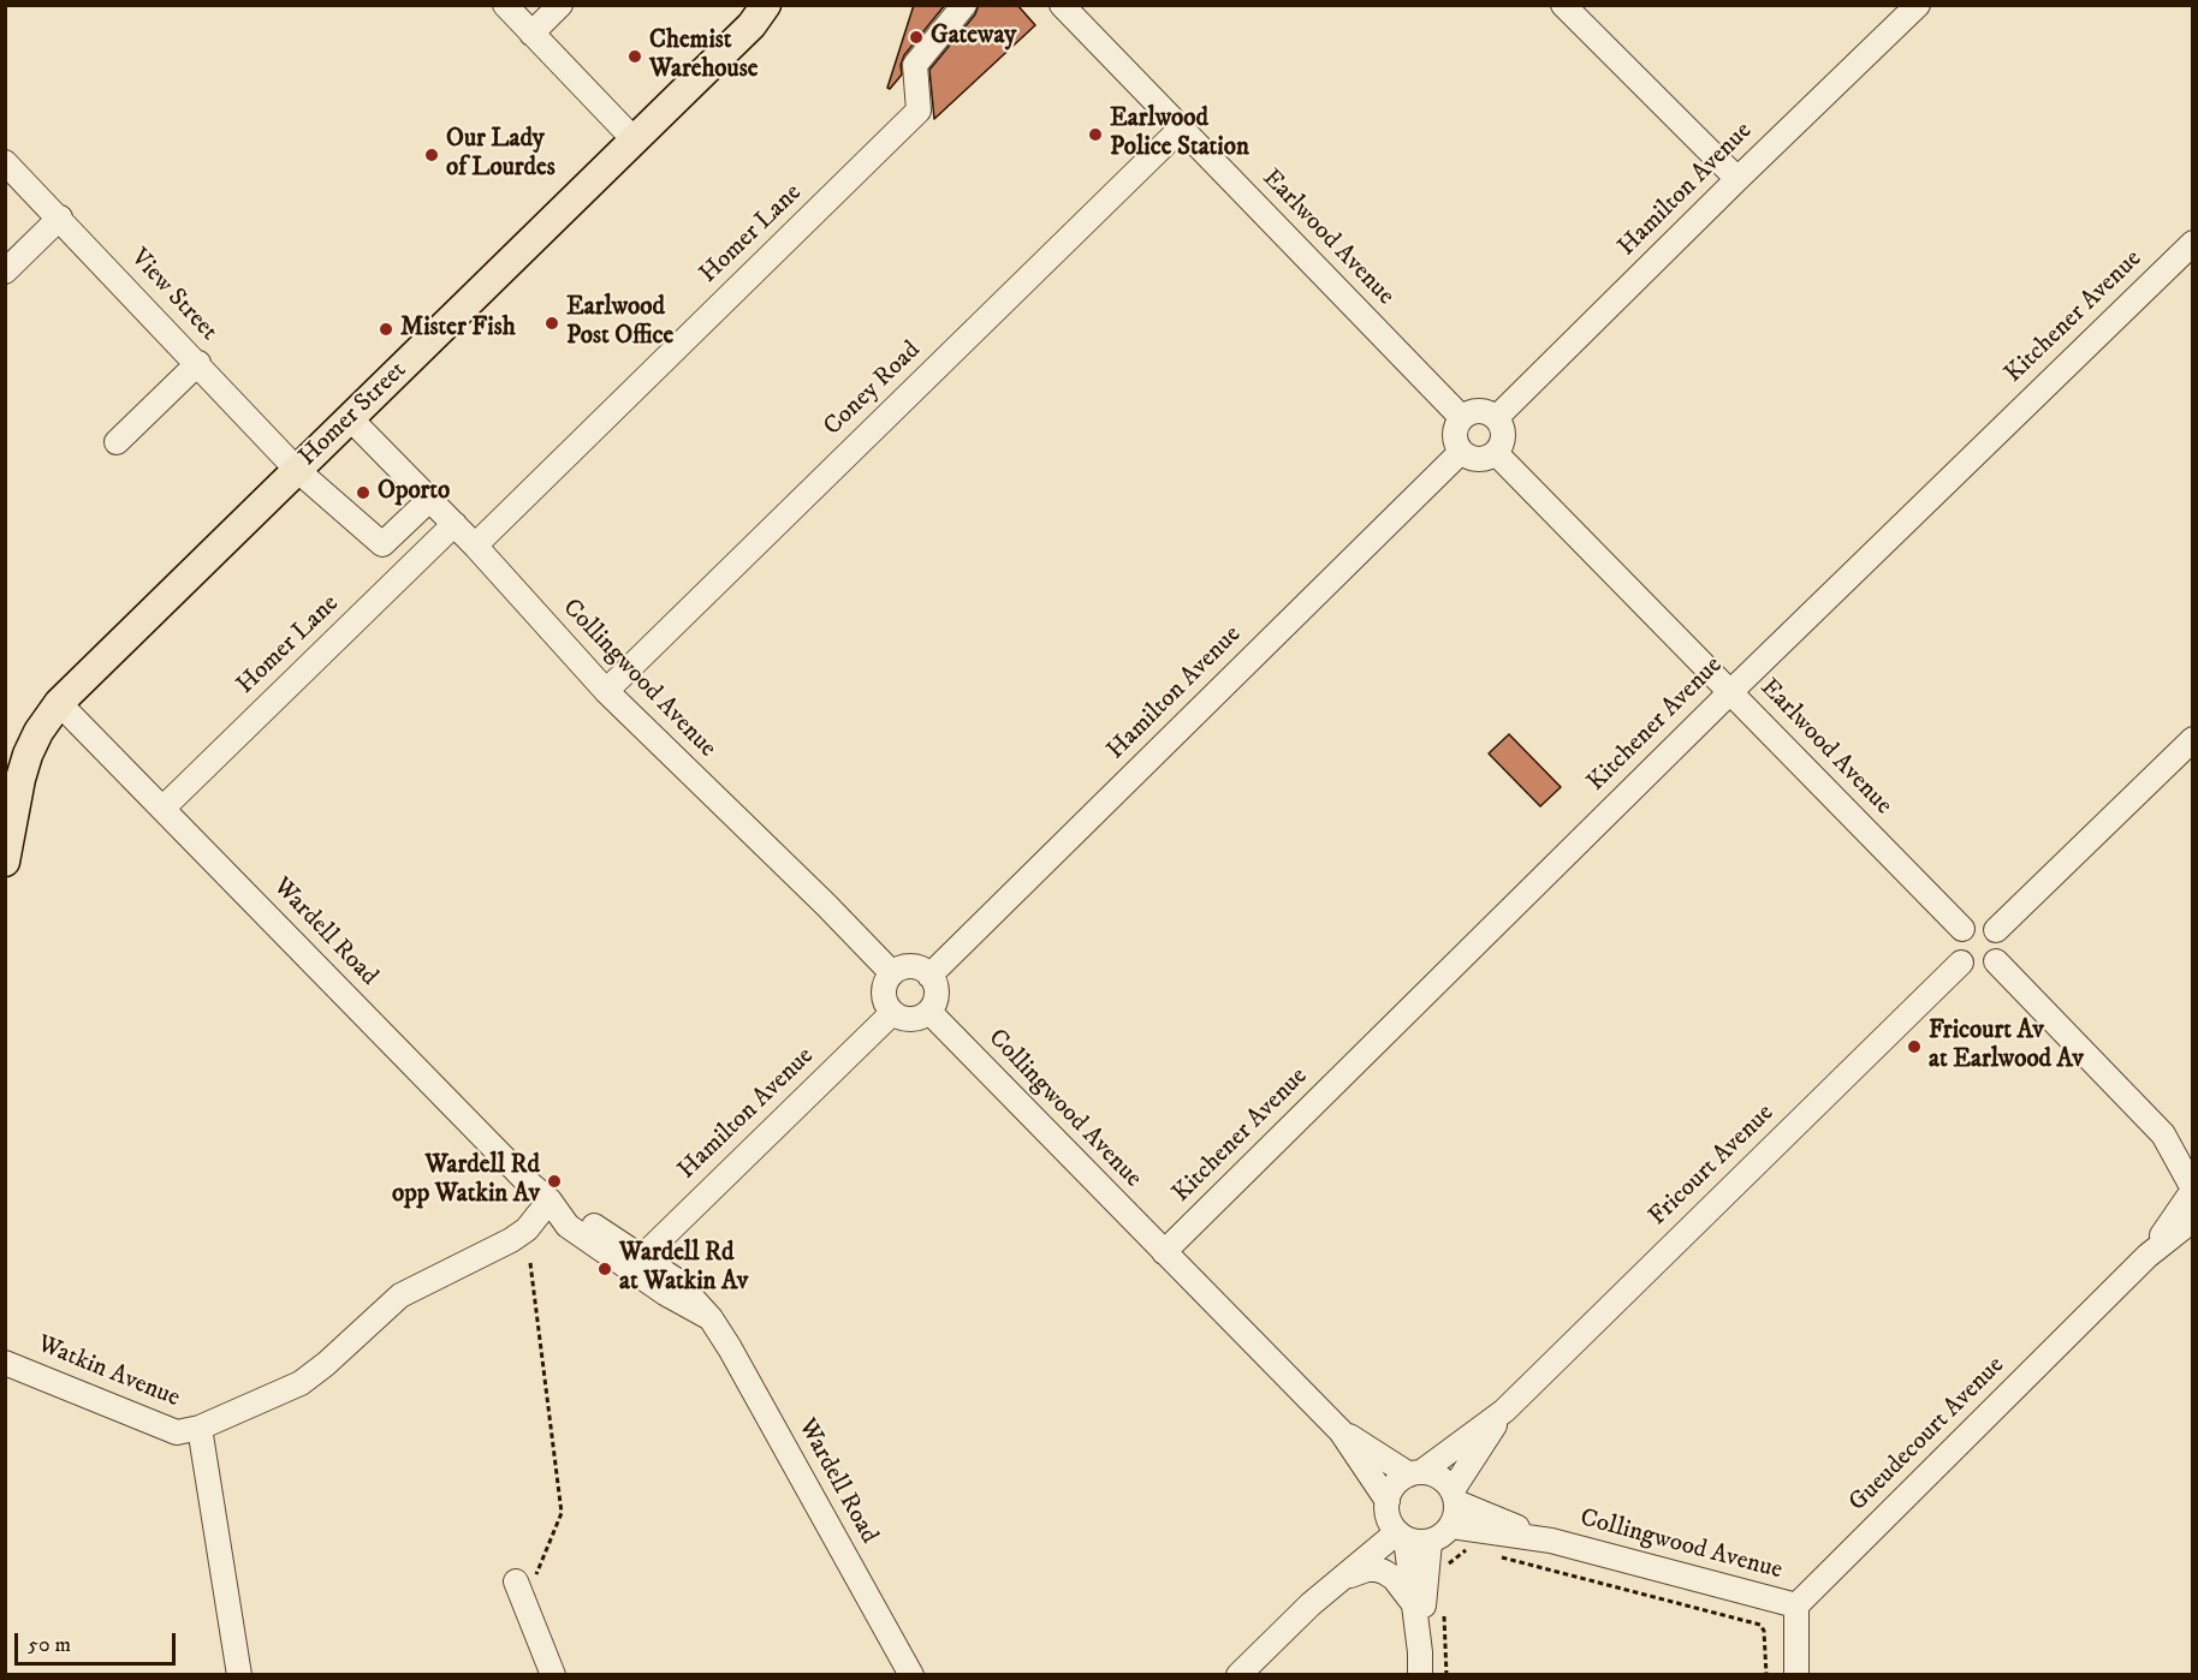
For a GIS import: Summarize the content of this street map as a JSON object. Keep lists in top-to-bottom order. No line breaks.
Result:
{"streets":{"main road":["Homer Street"],"street":["Hamilton Avenue","Homer Lane","Earlwood Avenue","View Street","Kitchener Avenue","Coney Road","Collingwood Avenue","Wardell Road","Fricourt Avenue","Watkin Avenue","Gueudecourt Avenue"]},"crossings":[["Hamilton Avenue","Earlwood Avenue"],["Hamilton Avenue","Collingwood Avenue"],["Hamilton Avenue","Wardell Road"],["Homer Lane","Collingwood Avenue"],["Homer Lane","Wardell Road"],["Earlwood Avenue","Kitchener Avenue"],["Earlwood Avenue","Coney Road"],["Earlwood Avenue","Fricourt Avenue"],["View Street","Homer Street"],["View Street","Collingwood Avenue"],["Kitchener Avenue","Collingwood Avenue"],["Coney Road","Collingwood Avenue"],["Homer Street","Collingwood Avenue"],["Homer Street","Wardell Road"],["Collingwood Avenue","Fricourt Avenue"],["Collingwood Avenue","Gueudecourt Avenue"],["Wardell Road","Watkin Avenue"]],"places":["Gateway","Chemist Warehouse","Earlwood Police Station","Our Lady of Lourdes","Earlwood Post Office","Mister Fish","Oporto","Fricourt Av at Earlwood Av","Wardell Rd opp Watkin Av","Wardell Rd at Watkin Av"],"scale_bar":"50 m"}
